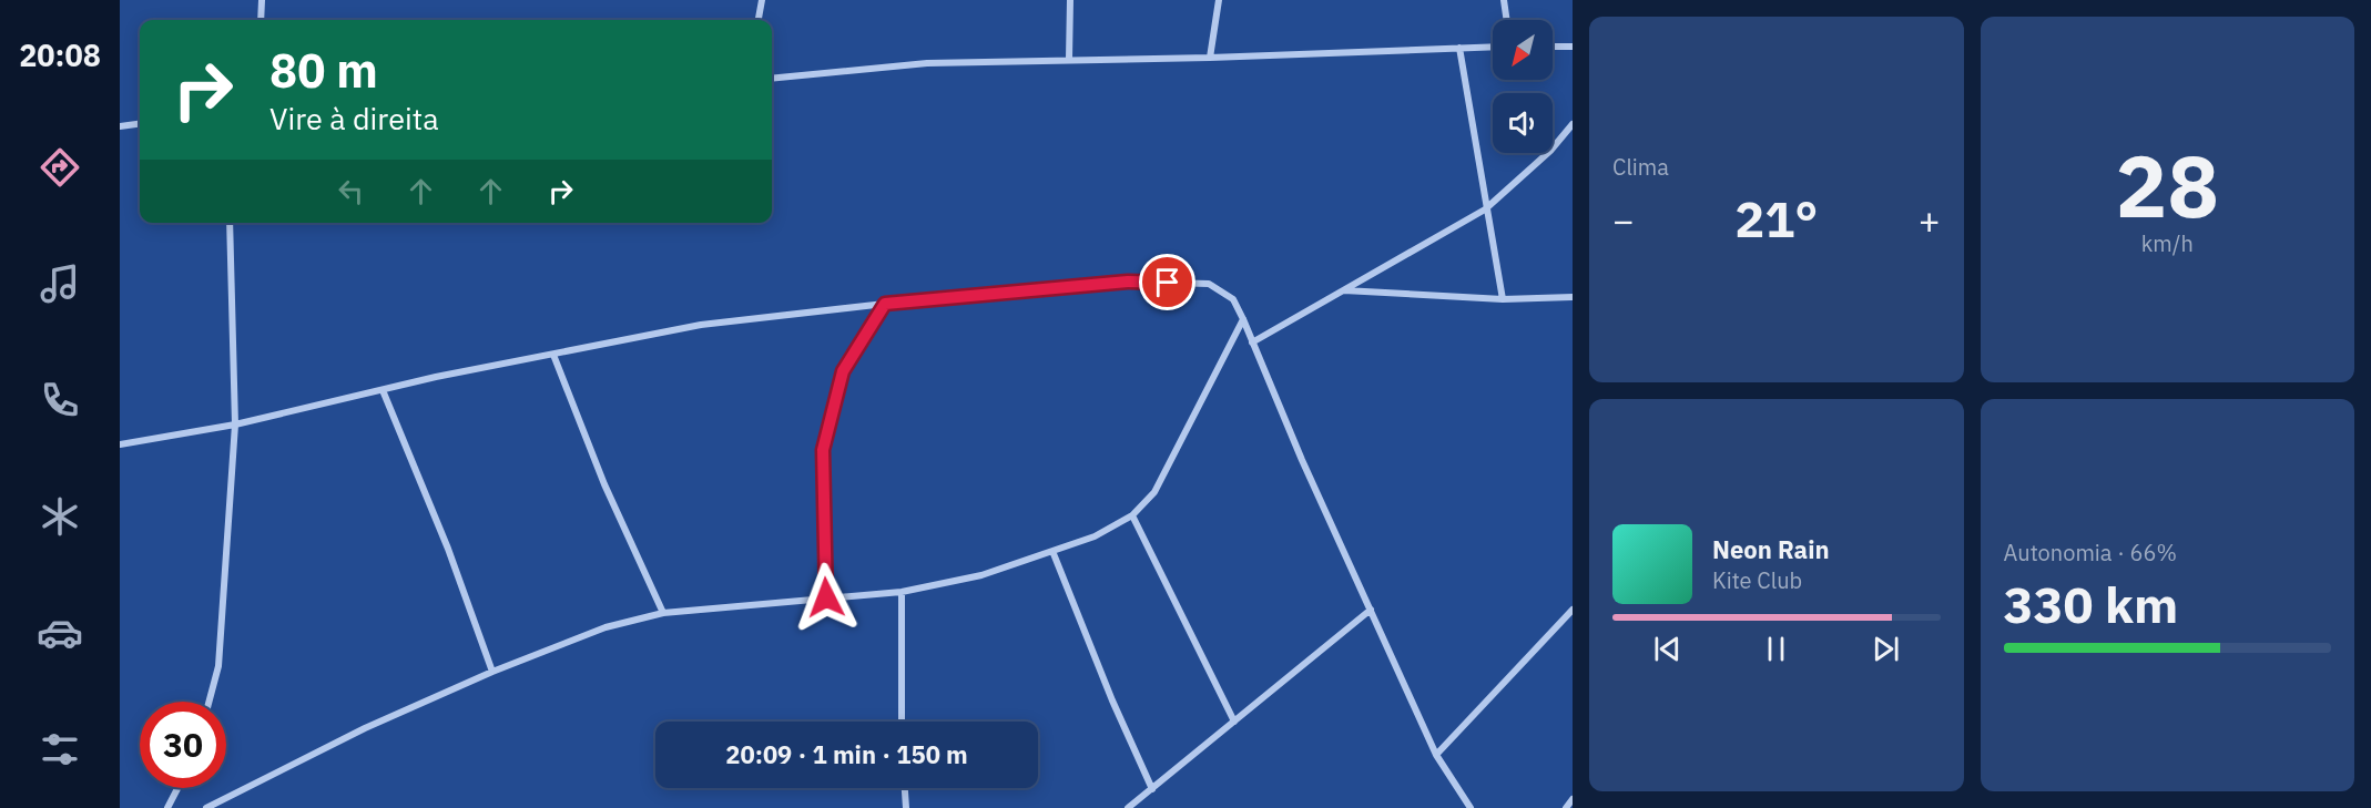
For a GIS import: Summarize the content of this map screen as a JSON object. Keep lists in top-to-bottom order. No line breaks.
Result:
{"north":"bottom left","page":{"tabs":"20:08","tile":["Clima",["28","km/h"],["Autonomia · 66%","330 km"]],"turn":["80 m","Vire à direita"],"heat":["−","21°","+"],"song":["Neon Rain","Kite Club"],"limit":"30","trip":"20:09 · 1 min · 150 m"}}
